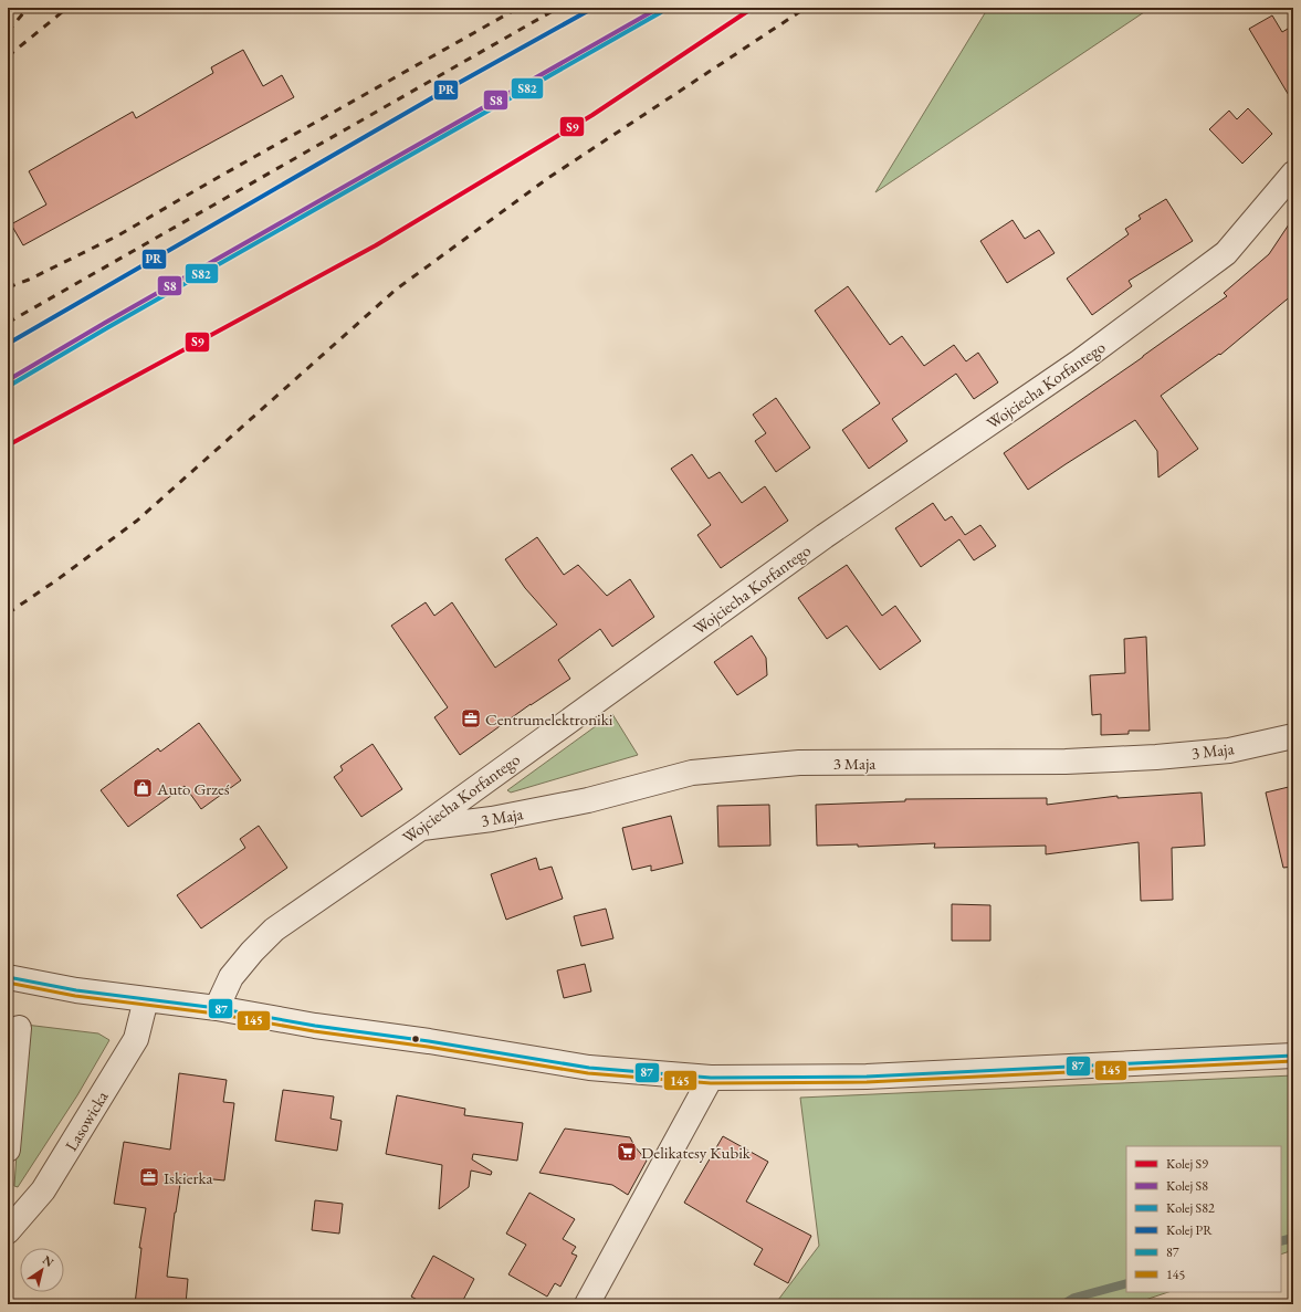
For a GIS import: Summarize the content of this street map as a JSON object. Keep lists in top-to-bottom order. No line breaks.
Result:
{"streets":{"street":["Wojciecha Korfantego","3 Maja","Lasowicka"]},"crossings":[["Wojciecha Korfantego","3 Maja"]],"places":{"office":["Centrumelektroniki","Iskierka"],"shop":["Auto Grześ"],"supermarket":["Delikatesy Kubik"]},"lines":["rail line S9","rail line S8","rail line PR","rail line S82","transit line 87","transit line 145"],"legend":["Kolej S9","Kolej S8","Kolej S82","Kolej PR","87","145"],"north":"top right"}
